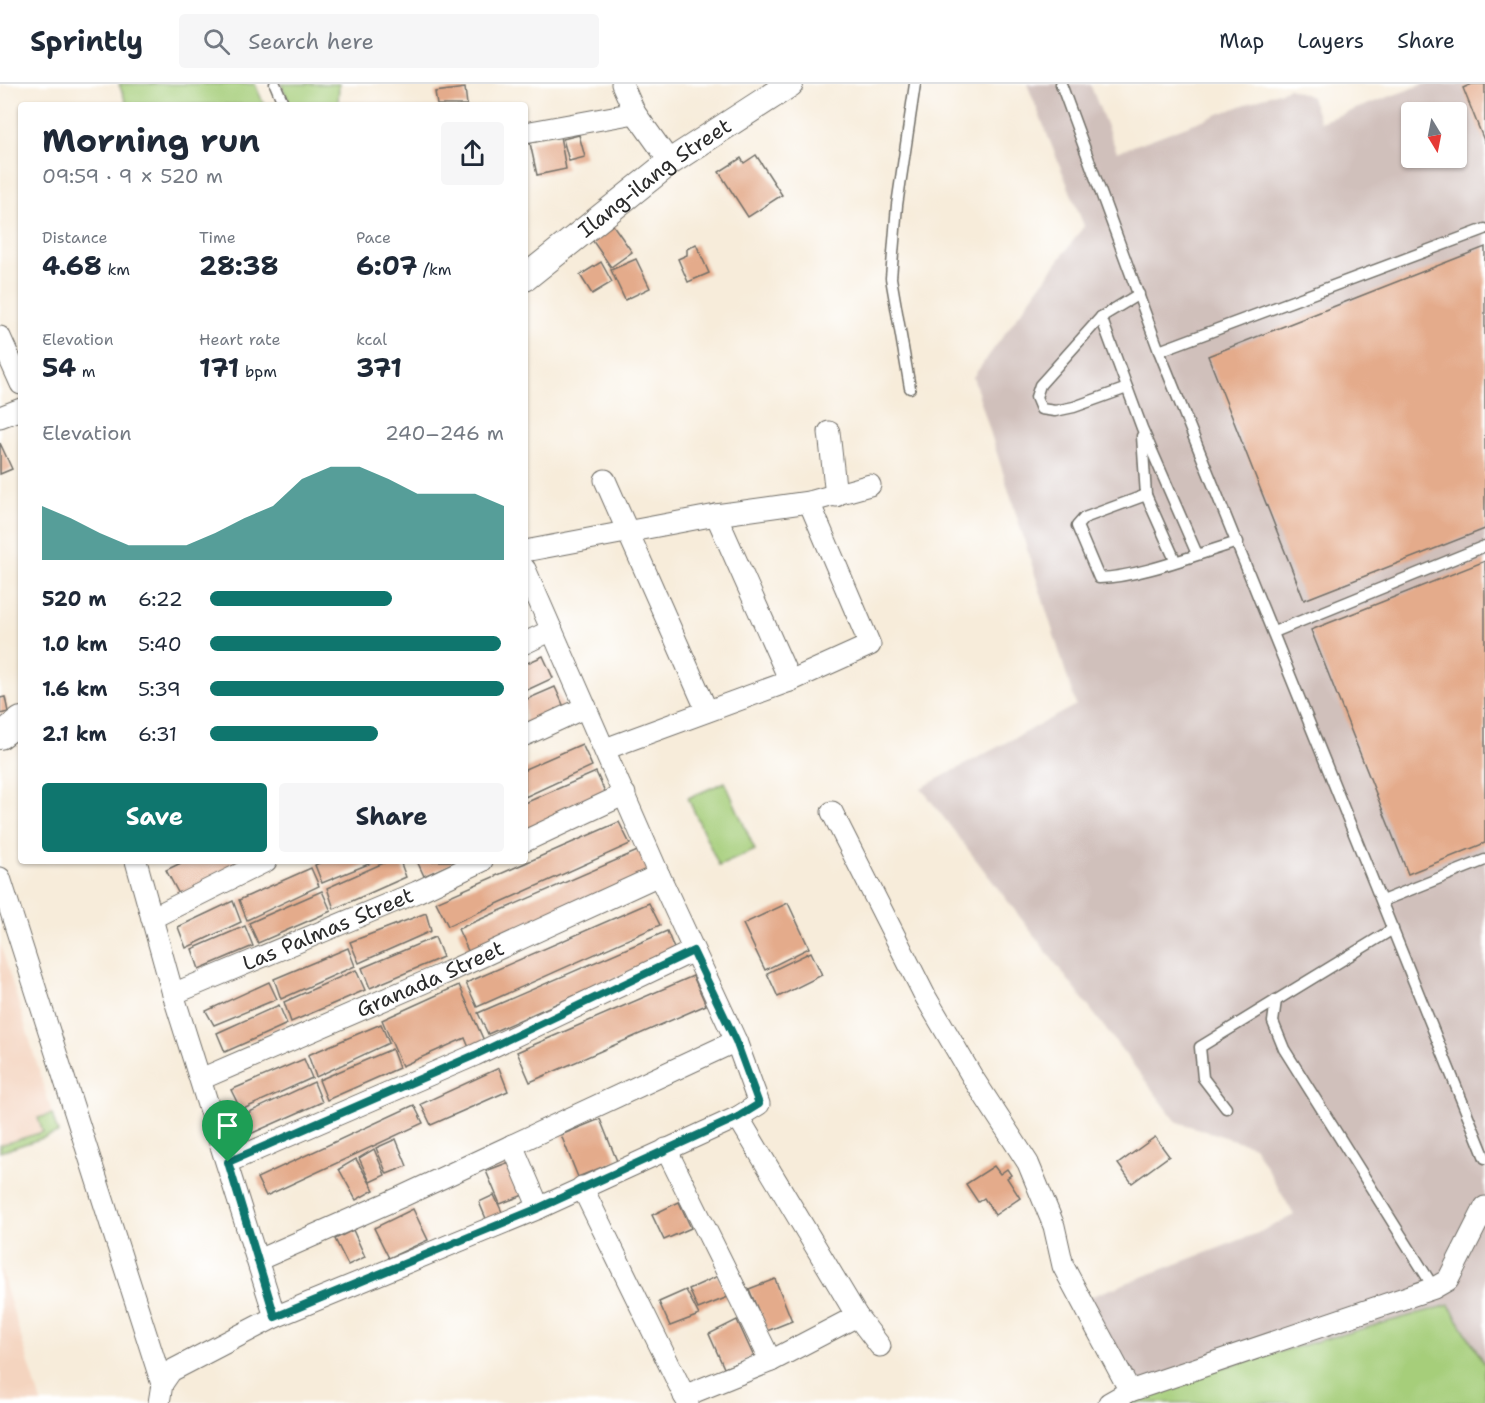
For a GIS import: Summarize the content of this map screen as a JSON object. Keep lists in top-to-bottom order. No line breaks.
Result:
{"streets":{"street":["Ilang-ilang Street","Las Palmas Street","Granada Street"]},"north":"bottom","page":{"header":"Sprintly","search":"Search here","nav":["Map","Layers","Share"],"heading":["Morning run","09:59 · 9 × 520 m"],"stats":[["Distance","4.68 km"],["Time","28:38"],["Pace","6:07 /km"],["Elevation","54 m"],["Heart rate","171 bpm"],["kcal","371"]],"chart":["Elevation","240–246 m"],"list":[{"name":"520 m","note":"6:22"},{"name":"1.0 km","note":"5:40"},{"name":"1.6 km","note":"5:39"},{"name":"2.1 km","note":"6:31"}],"buttons":["Save","Share"]}}
